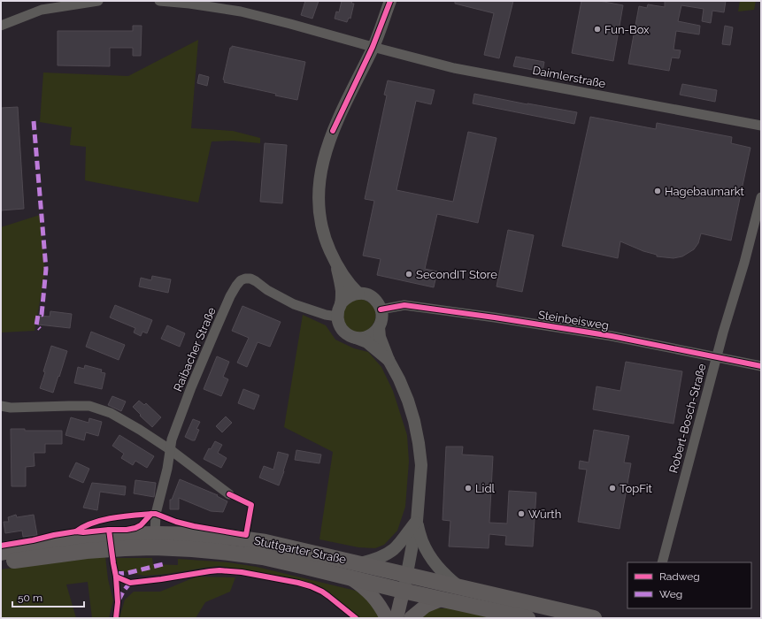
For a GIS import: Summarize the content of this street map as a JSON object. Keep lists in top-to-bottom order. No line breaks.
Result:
{"streets":{"main road":["Stuttgarter Straße"],"street":["Daimlerstraße","Steinbeisweg","Raibacher Straße","Robert-Bosch-Straße"]},"crossings":[["Steinbeisweg","Raibacher Straße"],["Steinbeisweg","Robert-Bosch-Straße"],["Raibacher Straße","Stuttgarter Straße"]],"places":["Fun-Box","Hagebaumarkt","SecondIT Store","Lidl","TopFit","Würth"],"legend":["Radweg","Weg"],"scale_bar":"50 m"}
